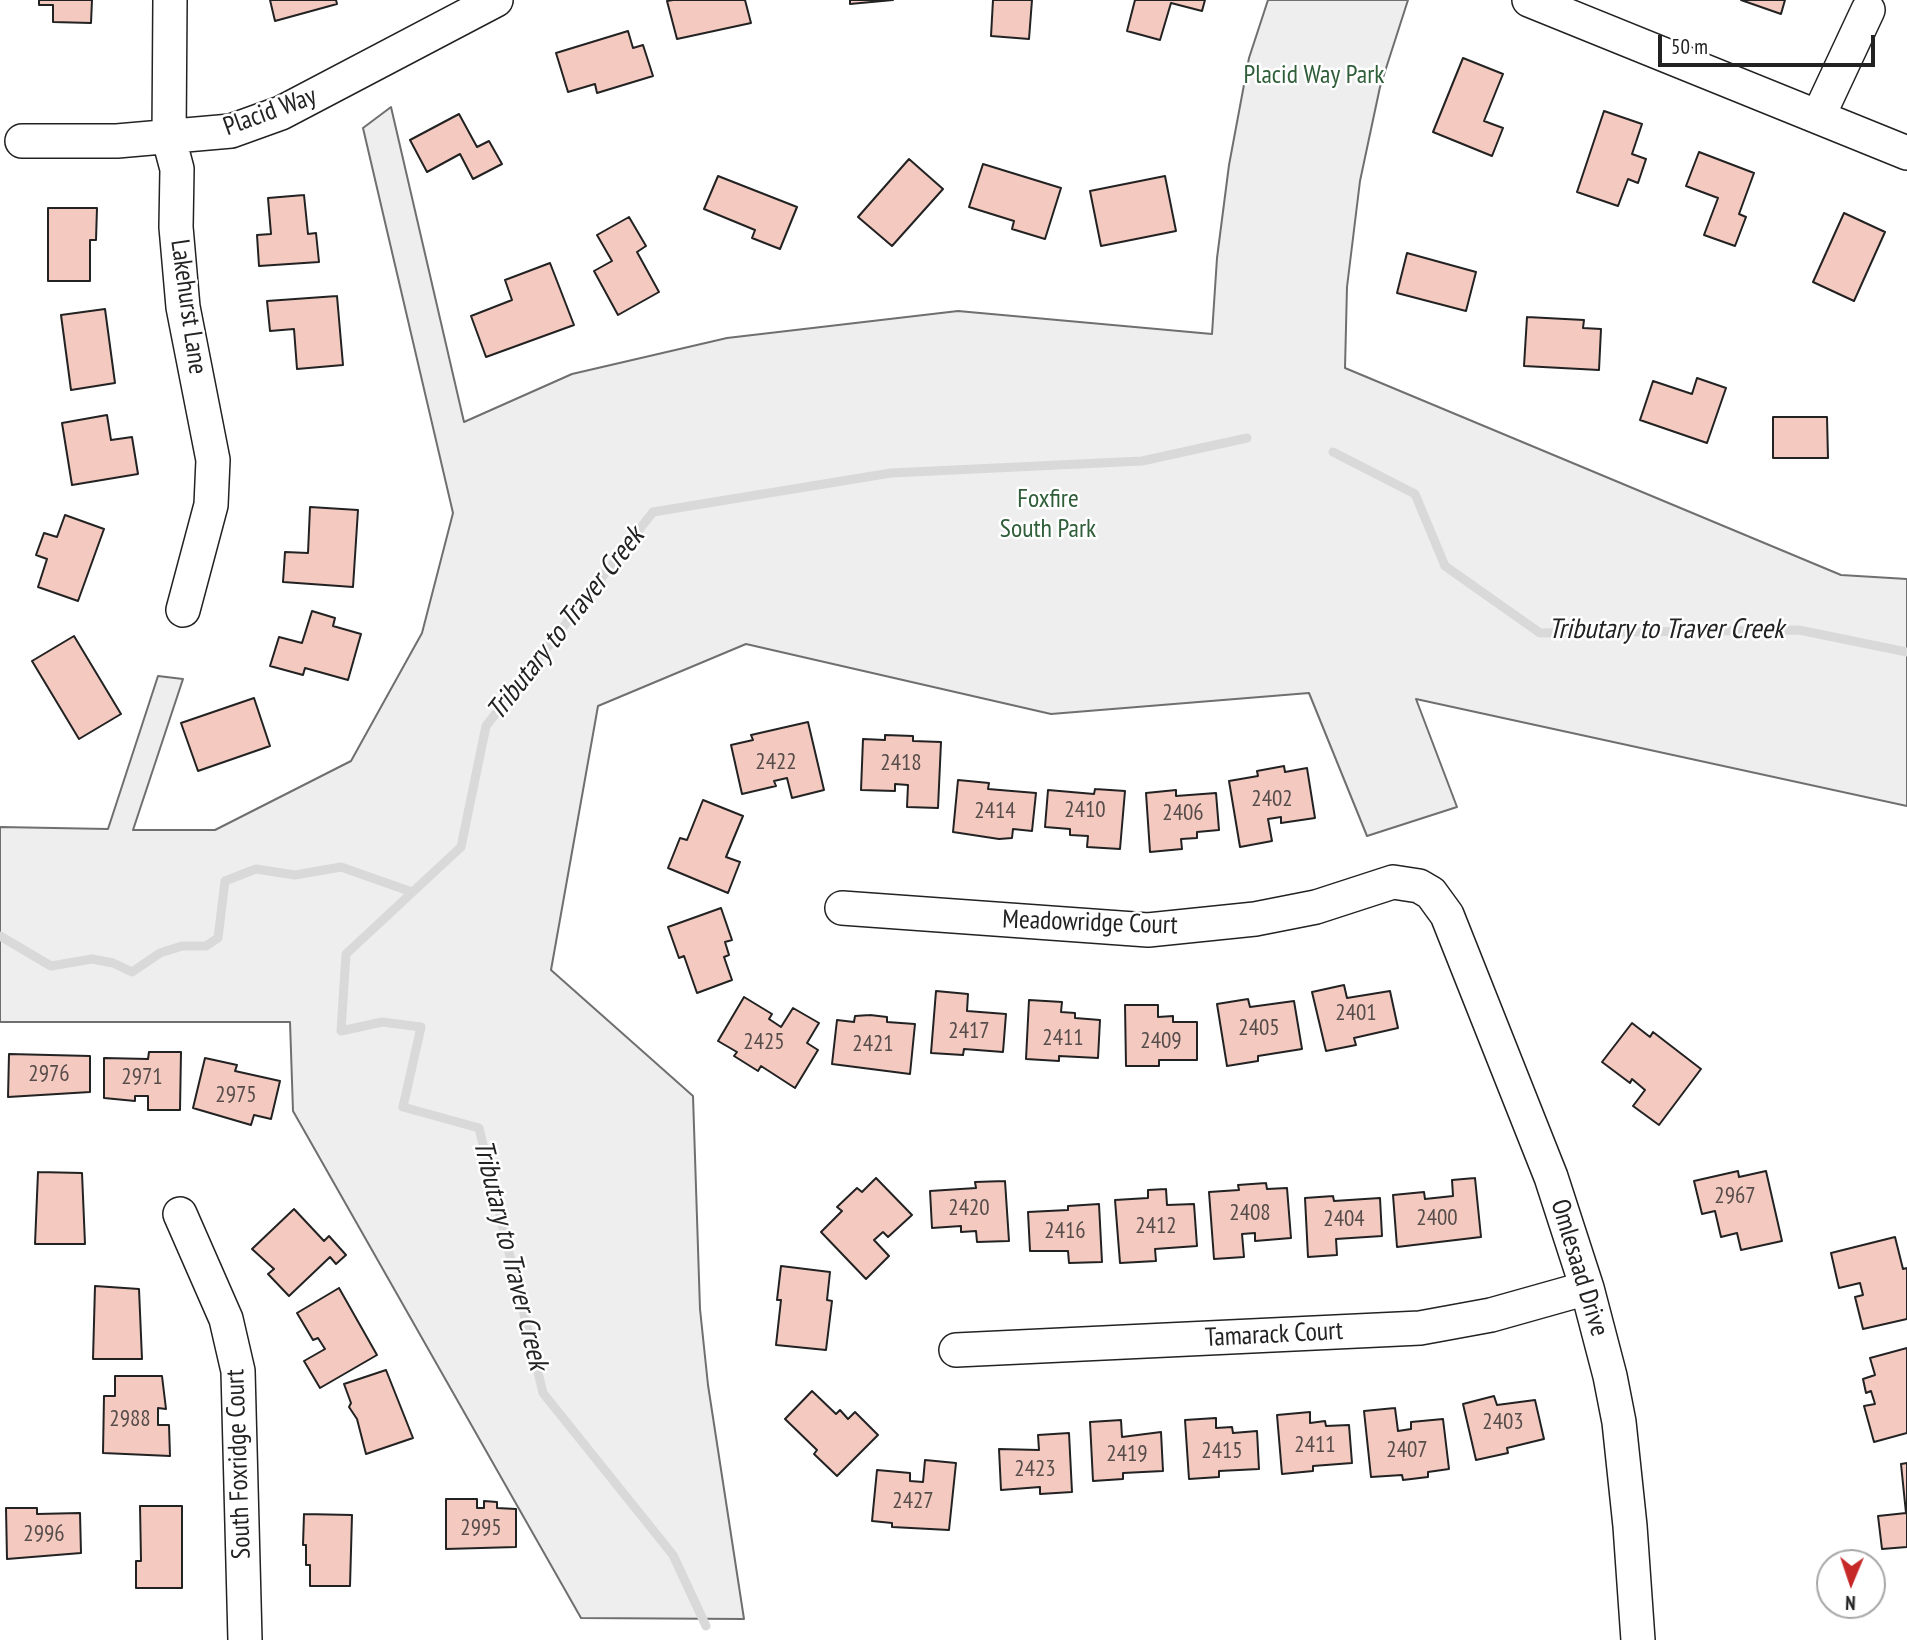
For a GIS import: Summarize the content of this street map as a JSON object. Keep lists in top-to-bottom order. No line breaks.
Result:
{"streets":{"street":["Placid Way","Lakehurst Lane","Meadowridge Court","Omlesaad Drive","Tamarack Court","South Foxridge Court"]},"crossings":[["Placid Way","Lakehurst Lane"],["Meadowridge Court","Omlesaad Drive"],["Omlesaad Drive","Tamarack Court"]],"water":["Tributary to Traver Creek"],"parks":["Placid Way Park","Foxfire South Park"],"house_numbers":["2422","2418","2402","2410","2414","2406","2401","2405","2417","2411","2409","2425","2421","2976","2971","2975","2967","2420","2408","2400","2404","2412","2416","2988","2403","2411","2407","2415","2419","2423","2427","2995","2996"],"scale_bar":"50 m","north":"bottom"}
